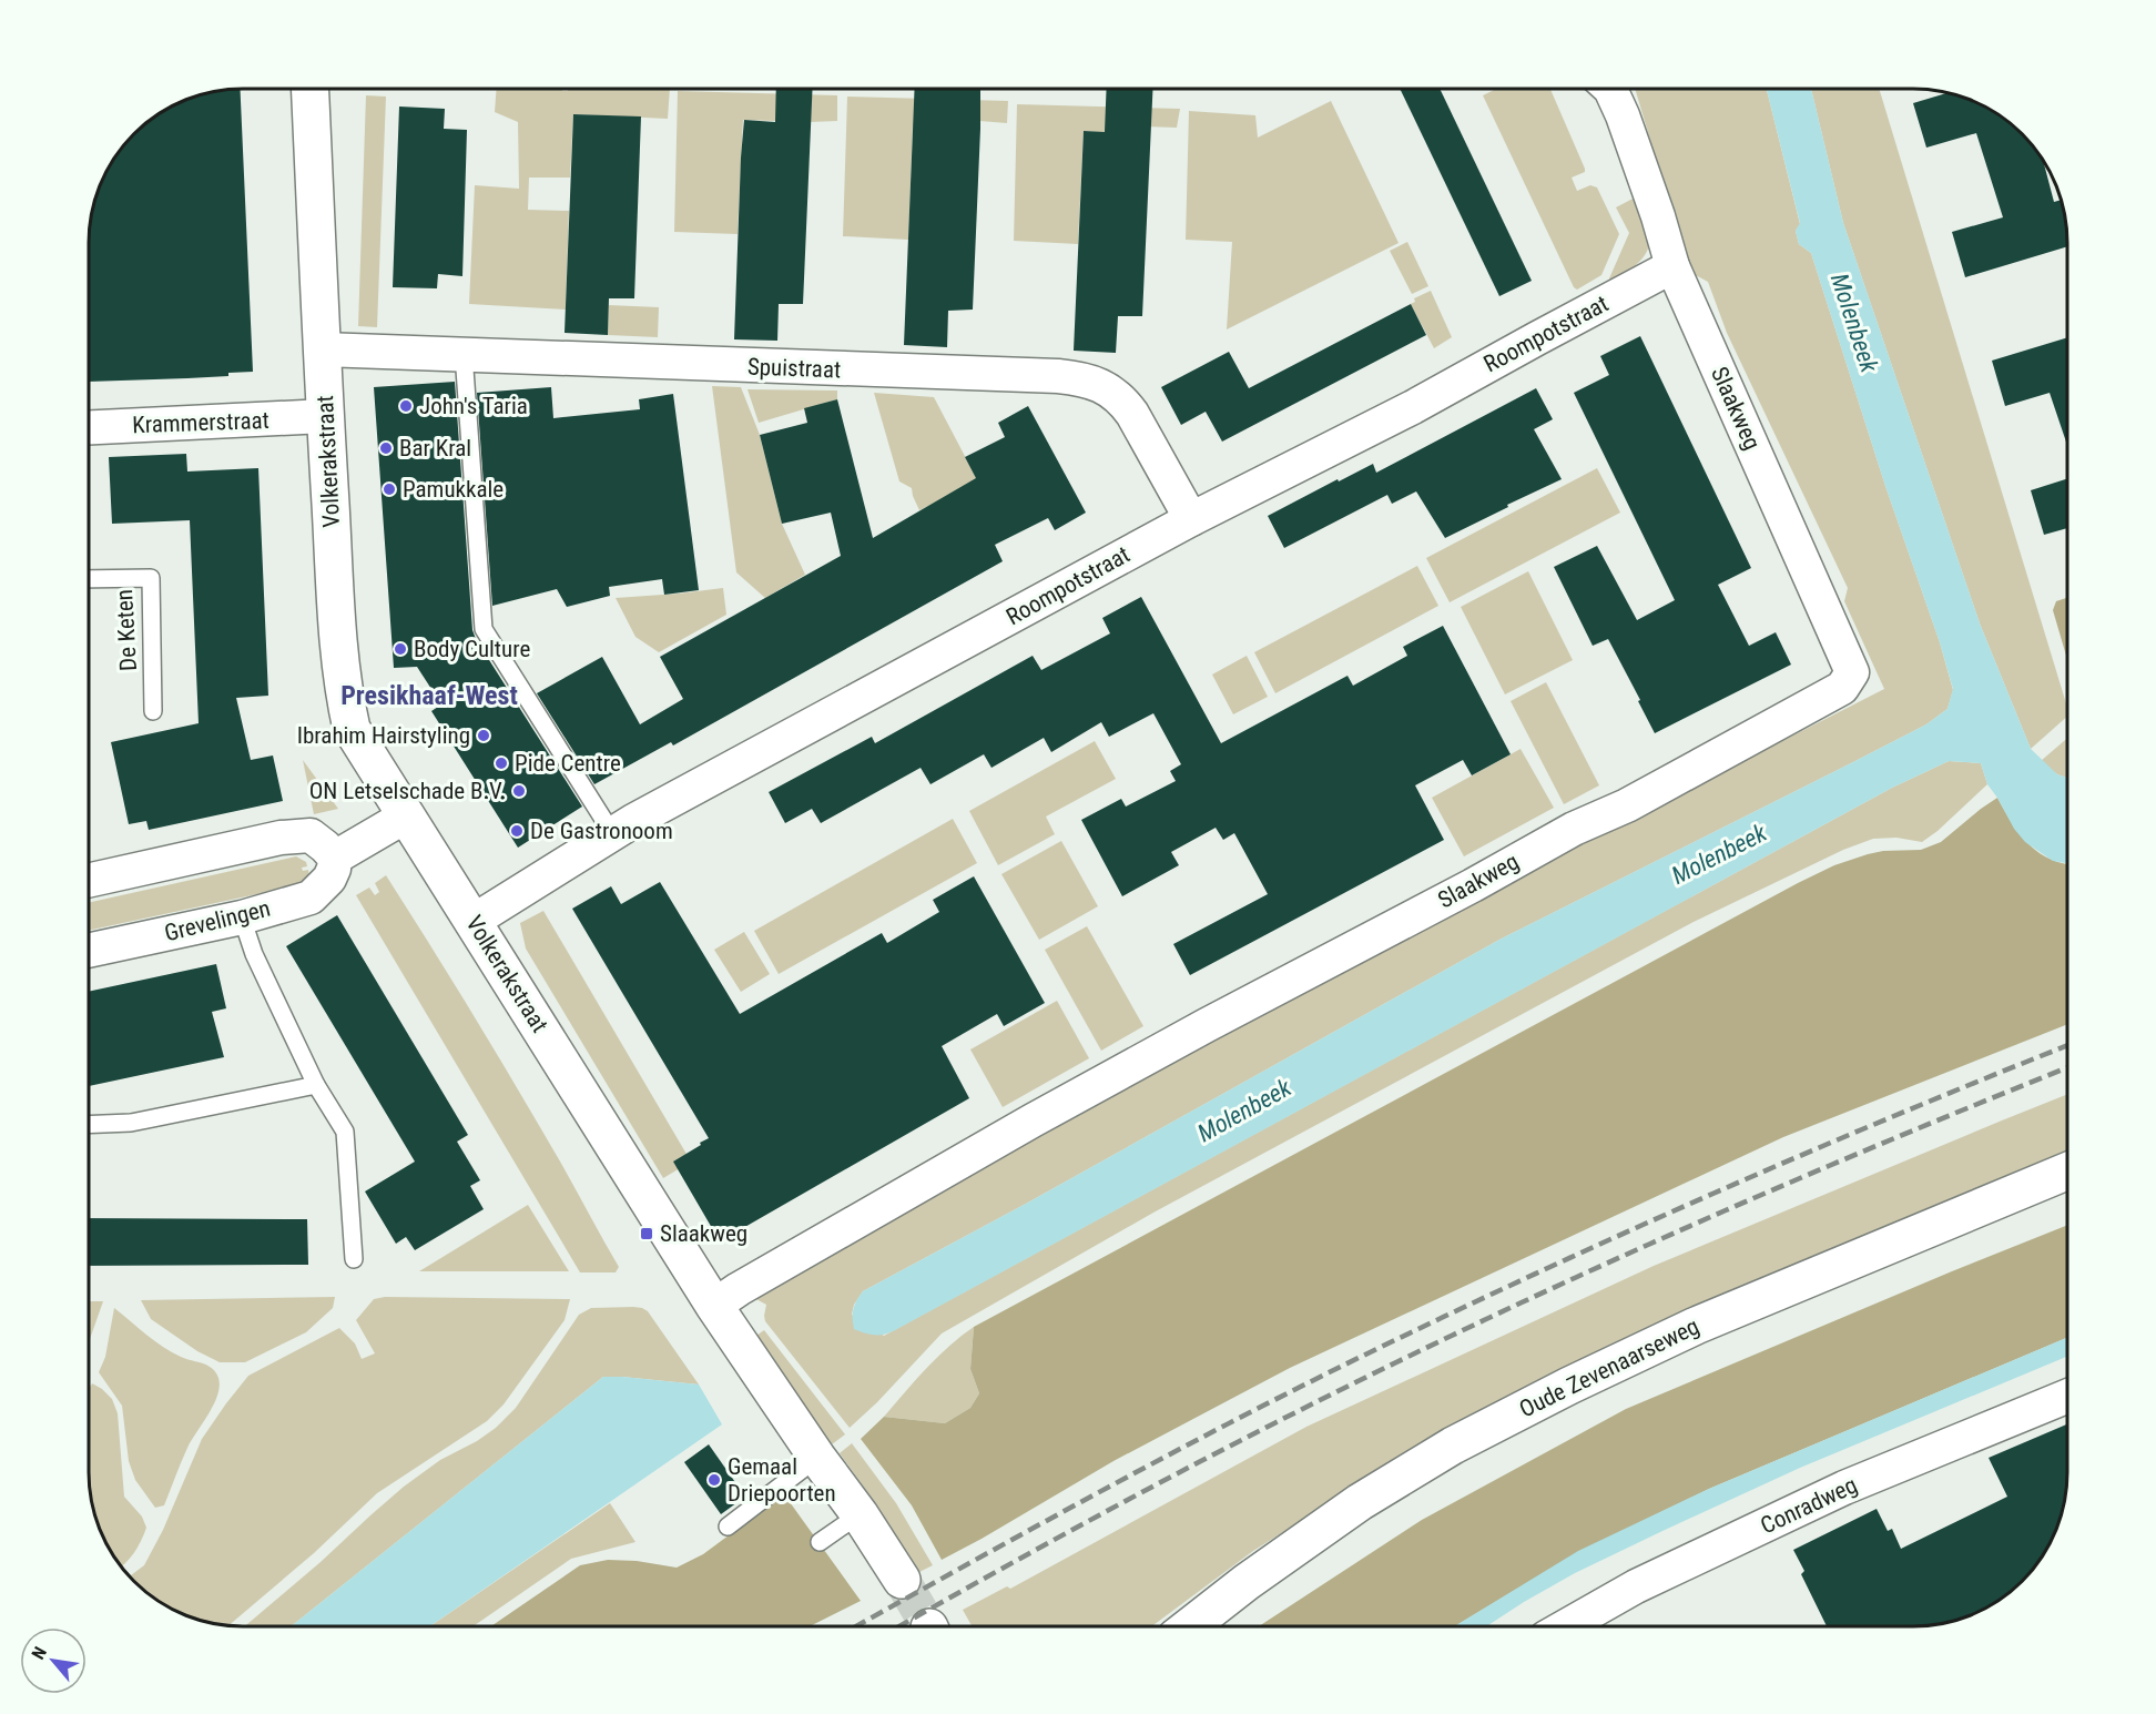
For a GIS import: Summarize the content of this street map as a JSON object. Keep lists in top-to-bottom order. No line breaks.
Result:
{"streets":{"street":["Roompotstraat","Spuistraat","Slaakweg","Krammerstraat","Volkerakstraat","Grevelingen","Oude Zevenaarseweg","Conradweg"],"lane":["De Keten"]},"crossings":[["Roompotstraat","Spuistraat"],["Roompotstraat","Slaakweg"],["Roompotstraat","Volkerakstraat"],["Spuistraat","Volkerakstraat"],["Slaakweg","Volkerakstraat"],["Krammerstraat","Volkerakstraat"]],"districts":["Presikhaaf-West"],"water":["Molenbeek"],"places":{"other":["John's Taria","Bar Kral","Pamukkale","Body Culture","Ibrahim Hairstyling","Pide Centre","ON Letselschade B.V.","De Gastronoom","Gemaal Driepoorten"],"transit":["Slaakweg"]},"north":"top left"}
